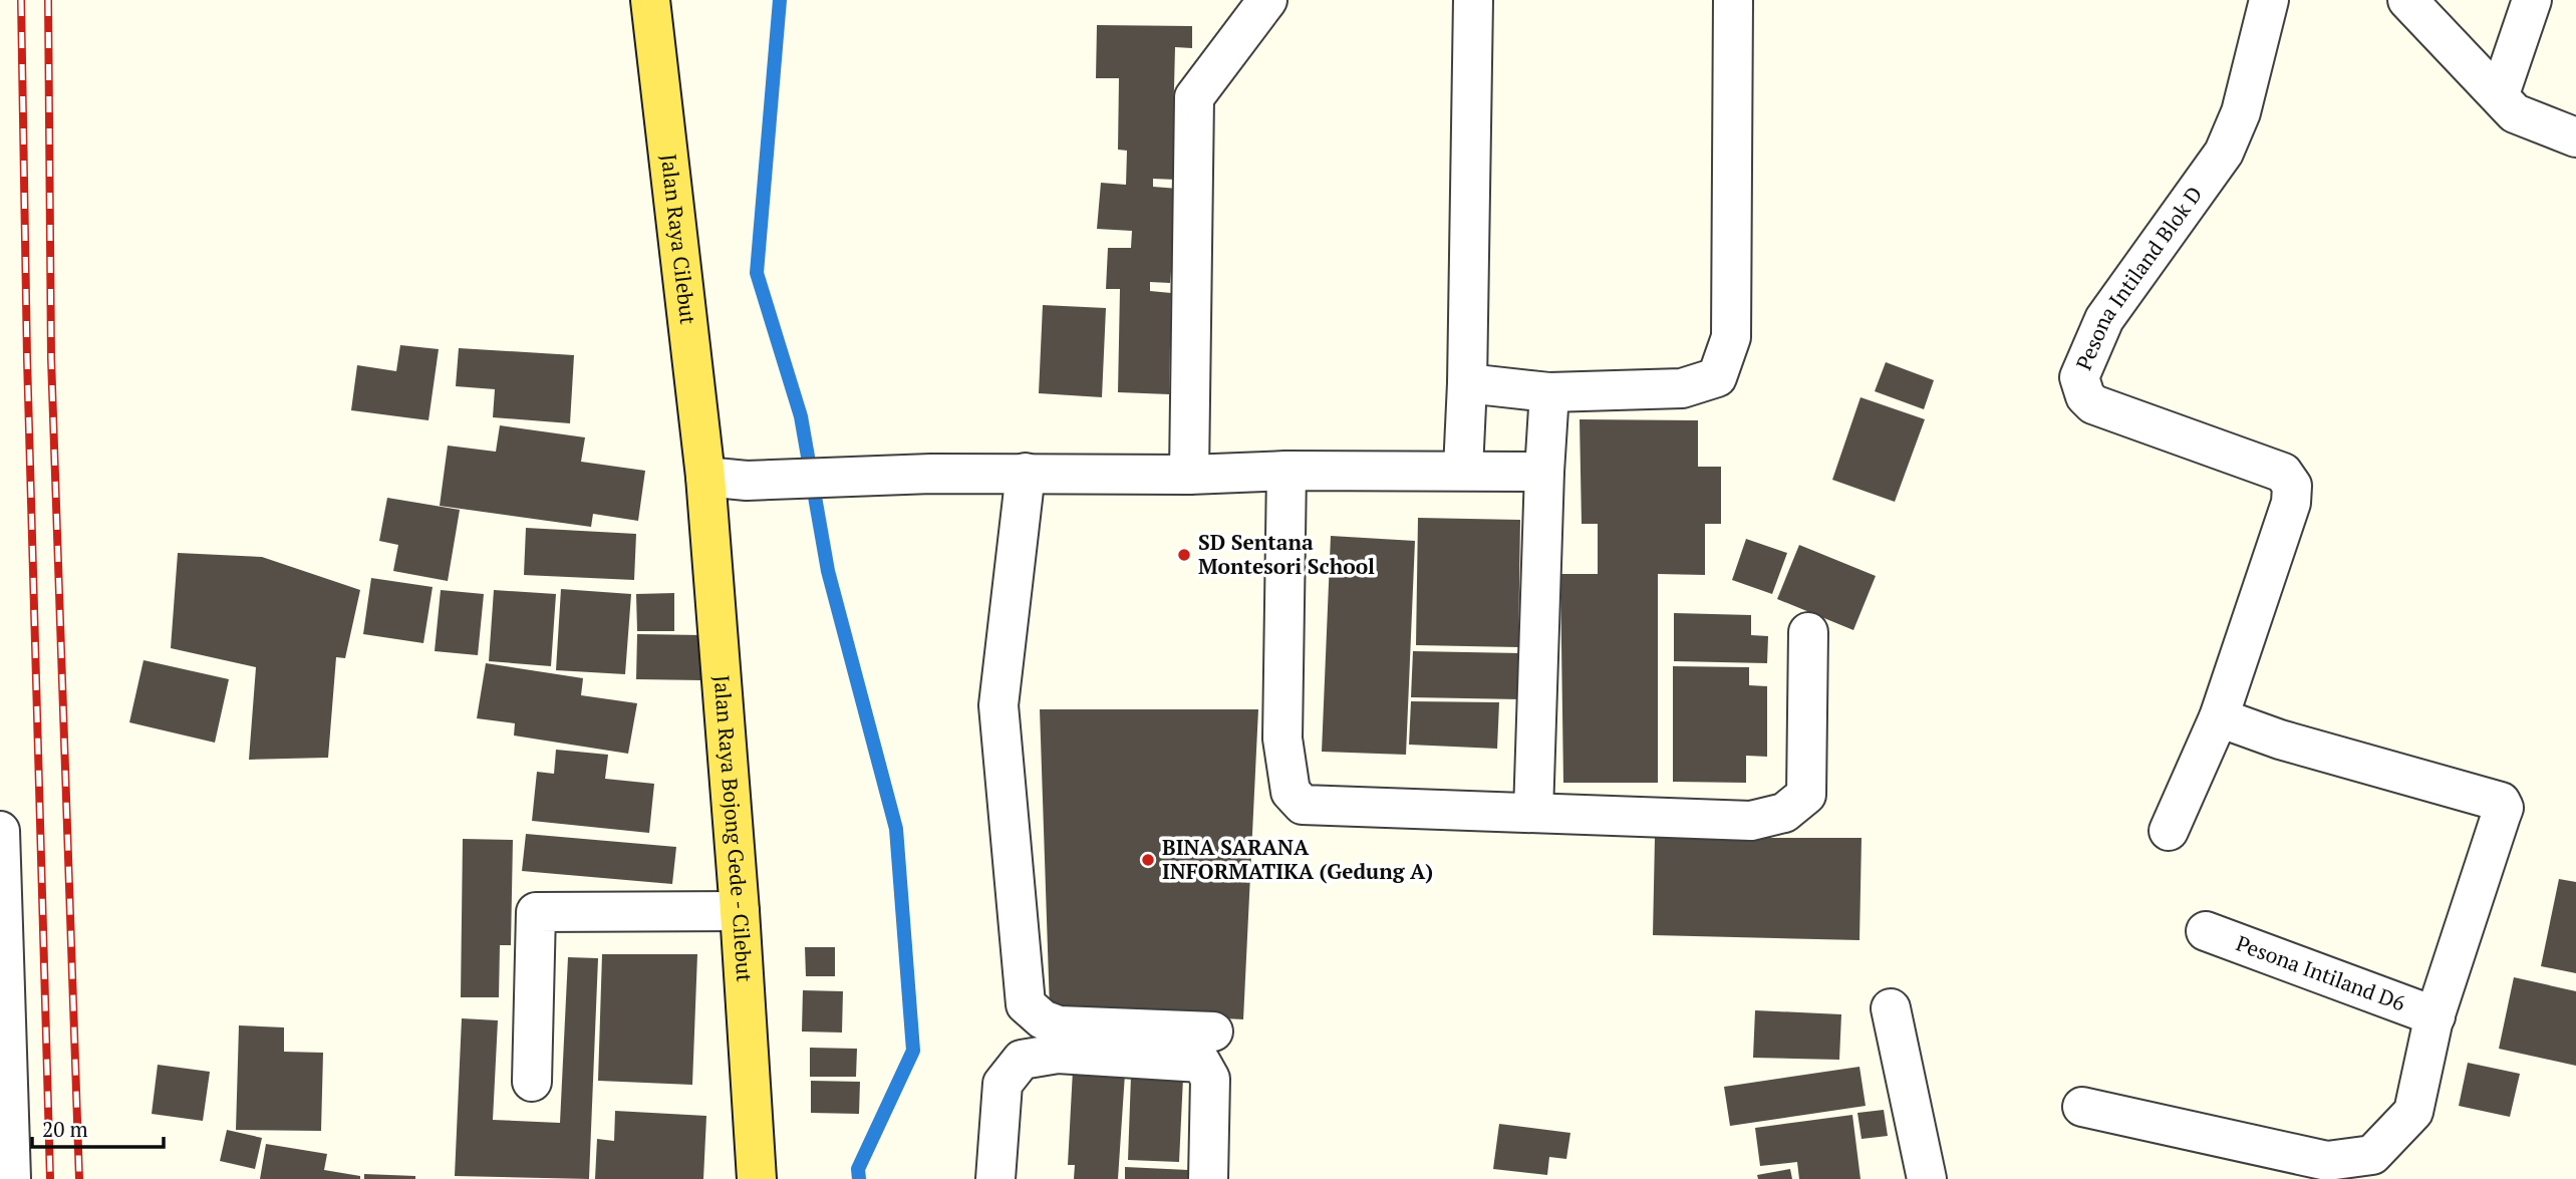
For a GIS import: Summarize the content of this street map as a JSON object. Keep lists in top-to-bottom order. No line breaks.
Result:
{"streets":{"main road":["Jalan Raya Cilebut","Jalan Raya Bojong Gede - Cilebut"],"street":["Pesona Intiland Blok D","Pesona Intiland D6"]},"crossings":[["Jalan Raya Cilebut","Jalan Raya Bojong Gede - Cilebut"]],"places":["SD Sentana Montesori School","BINA SARANA INFORMATIKA (Gedung A)"],"scale_bar":"20 m"}
